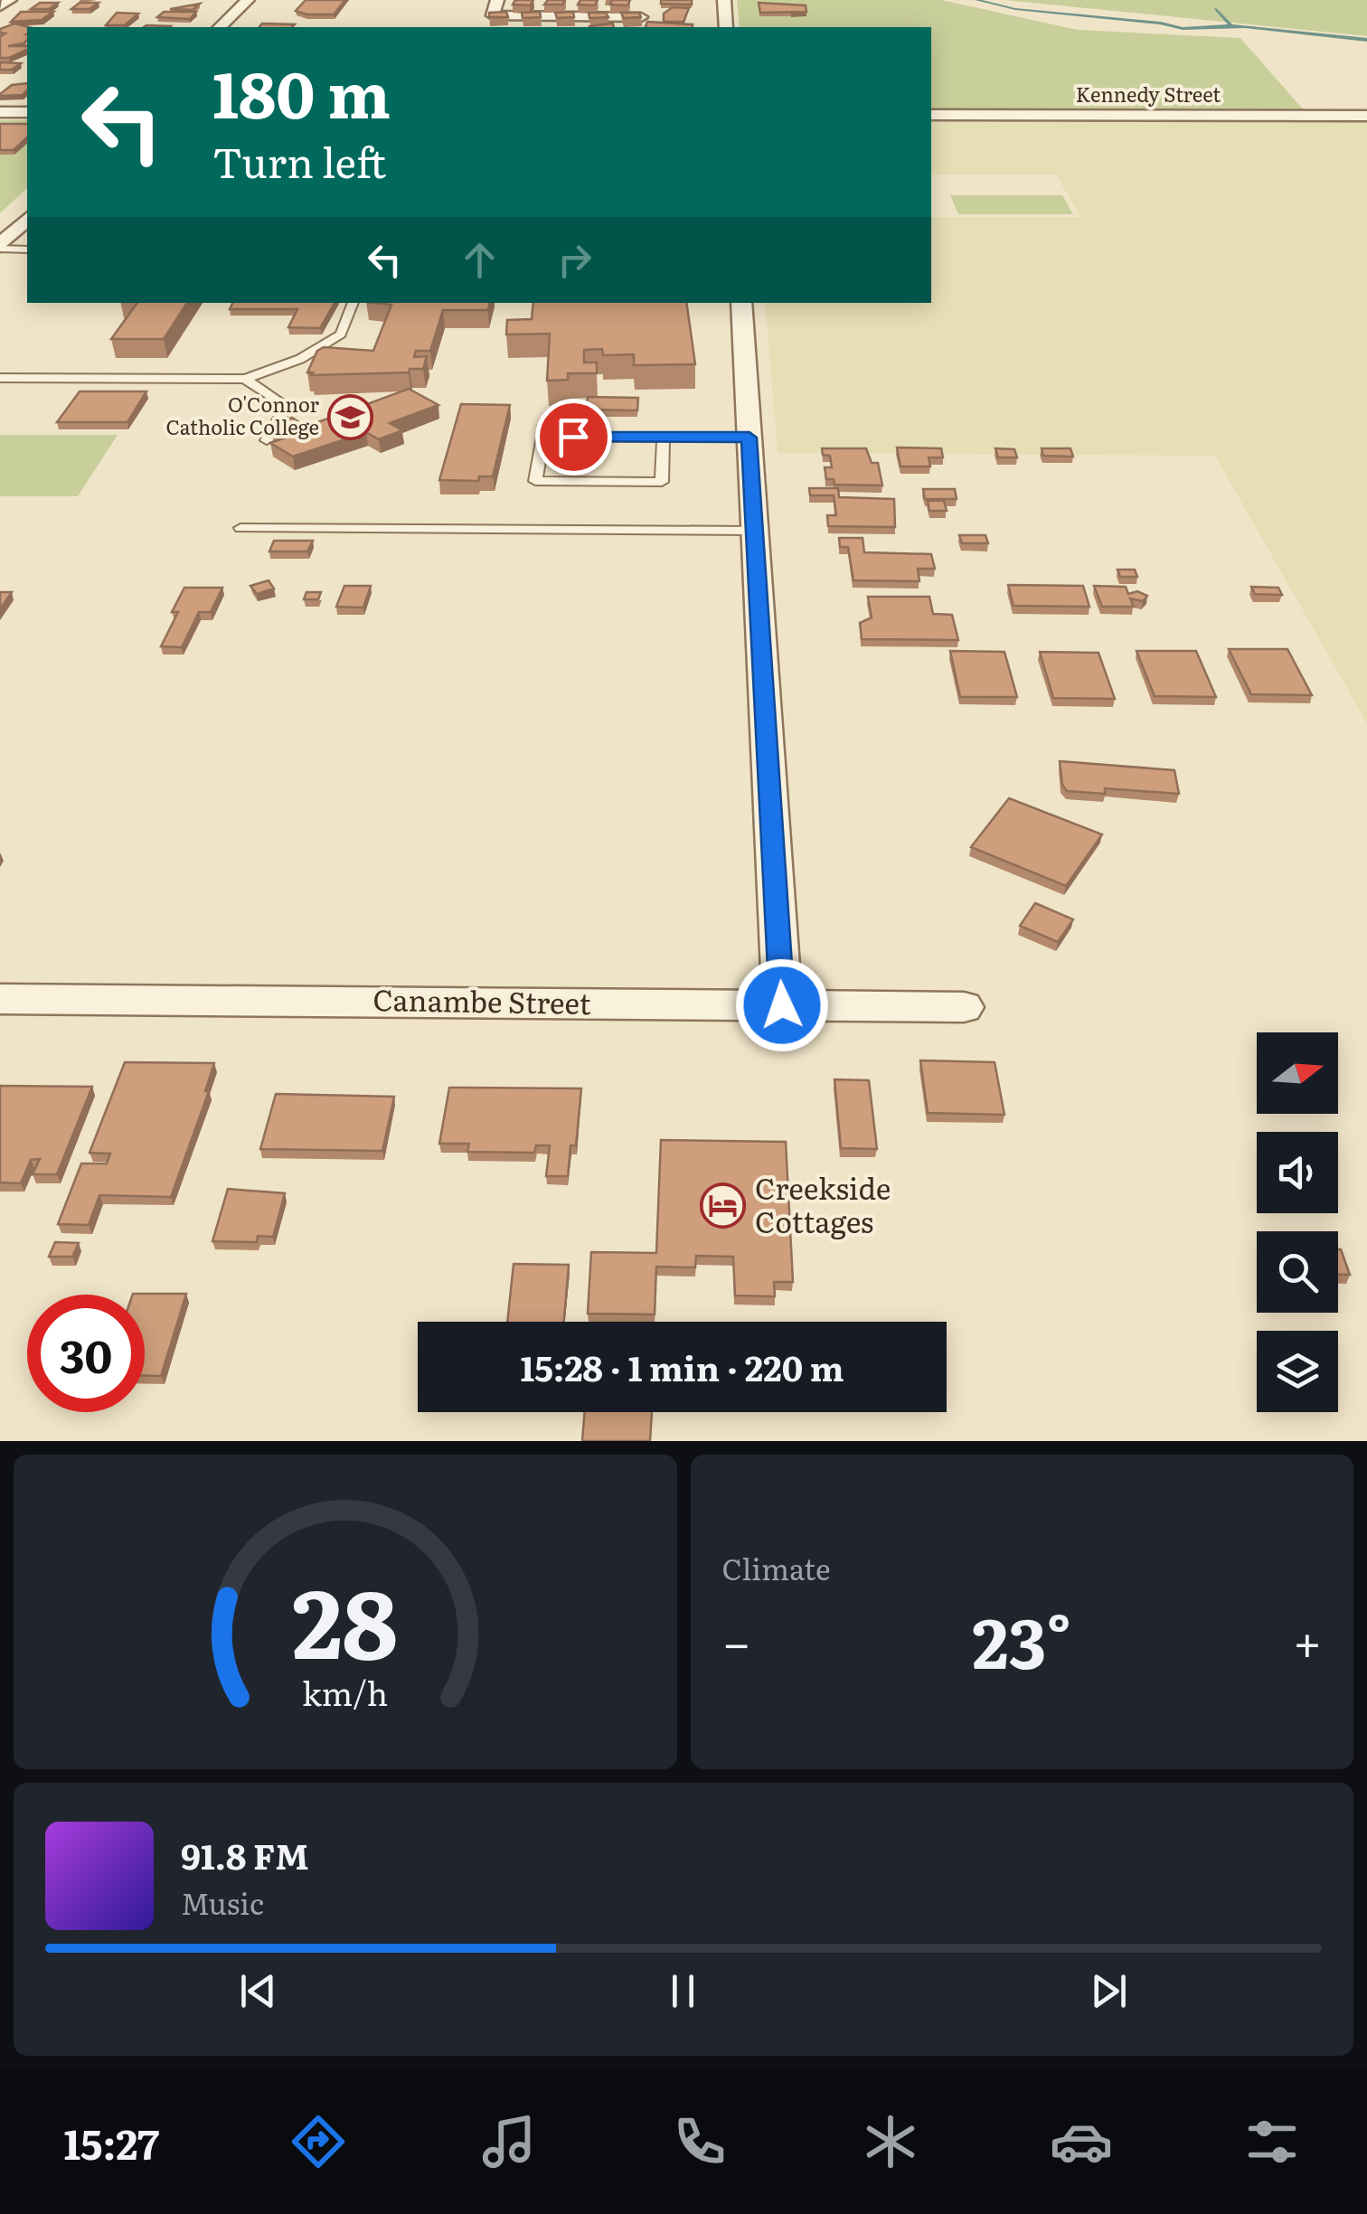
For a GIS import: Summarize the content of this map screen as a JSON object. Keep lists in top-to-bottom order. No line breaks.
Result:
{"streets":{"street":["Kennedy Street","Canambe Street"]},"places":{"school or university":["O'Connor Catholic College"],"hotel":["Creekside Cottages"]},"north":"right","page":{"turn":["180 m","Turn left"],"limit":"30","trip":"15:28 · 1 min · 220 m","tile":"Climate","heat":["−","23°","+"],"song":["91.8 FM","Music"],"tabs":"15:27","gauge":["28","km/h"]}}
